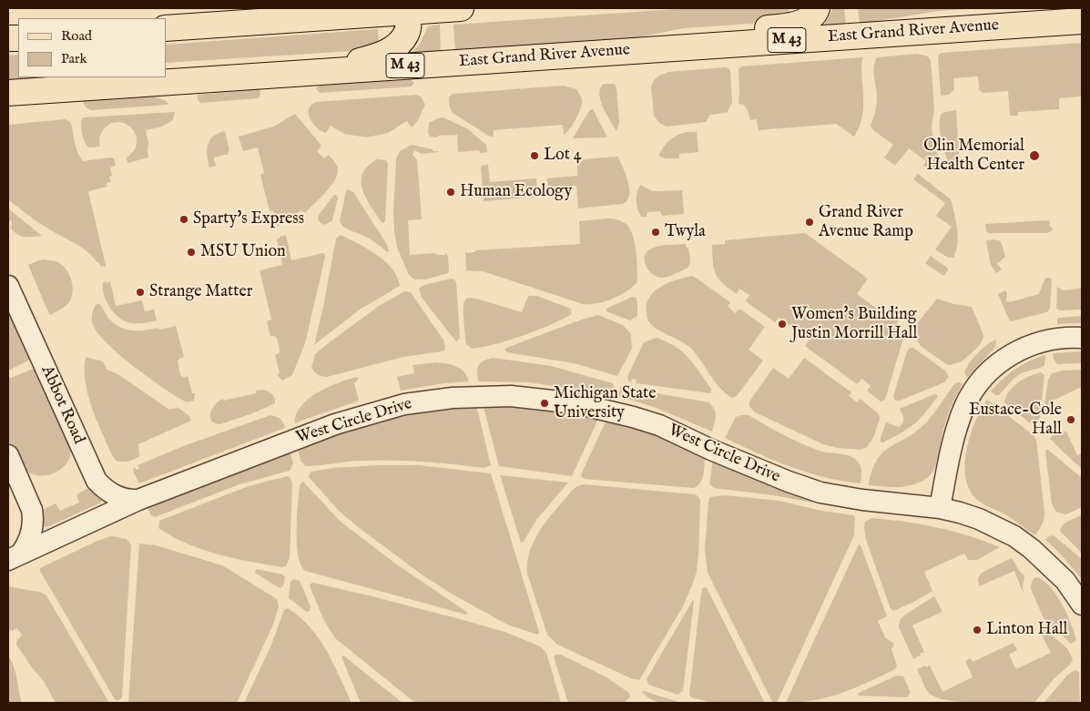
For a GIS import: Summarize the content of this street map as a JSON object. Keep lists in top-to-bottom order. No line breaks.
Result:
{"streets":{"main road":["East Grand River Avenue","M 43"],"street":["Abbot Road","West Circle Drive"]},"crossings":[["Abbot Road","West Circle Drive"]],"places":["Lot 4","Olin Memorial Health Center","Human Ecology","Sparty's Express","Grand River Avenue Ramp","Twyla","MSU Union","Strange Matter","Women's Building Justin Morrill Hall","Michigan State University","Eustace-Cole Hall","Linton Hall"],"legend":["Road","Park"]}
